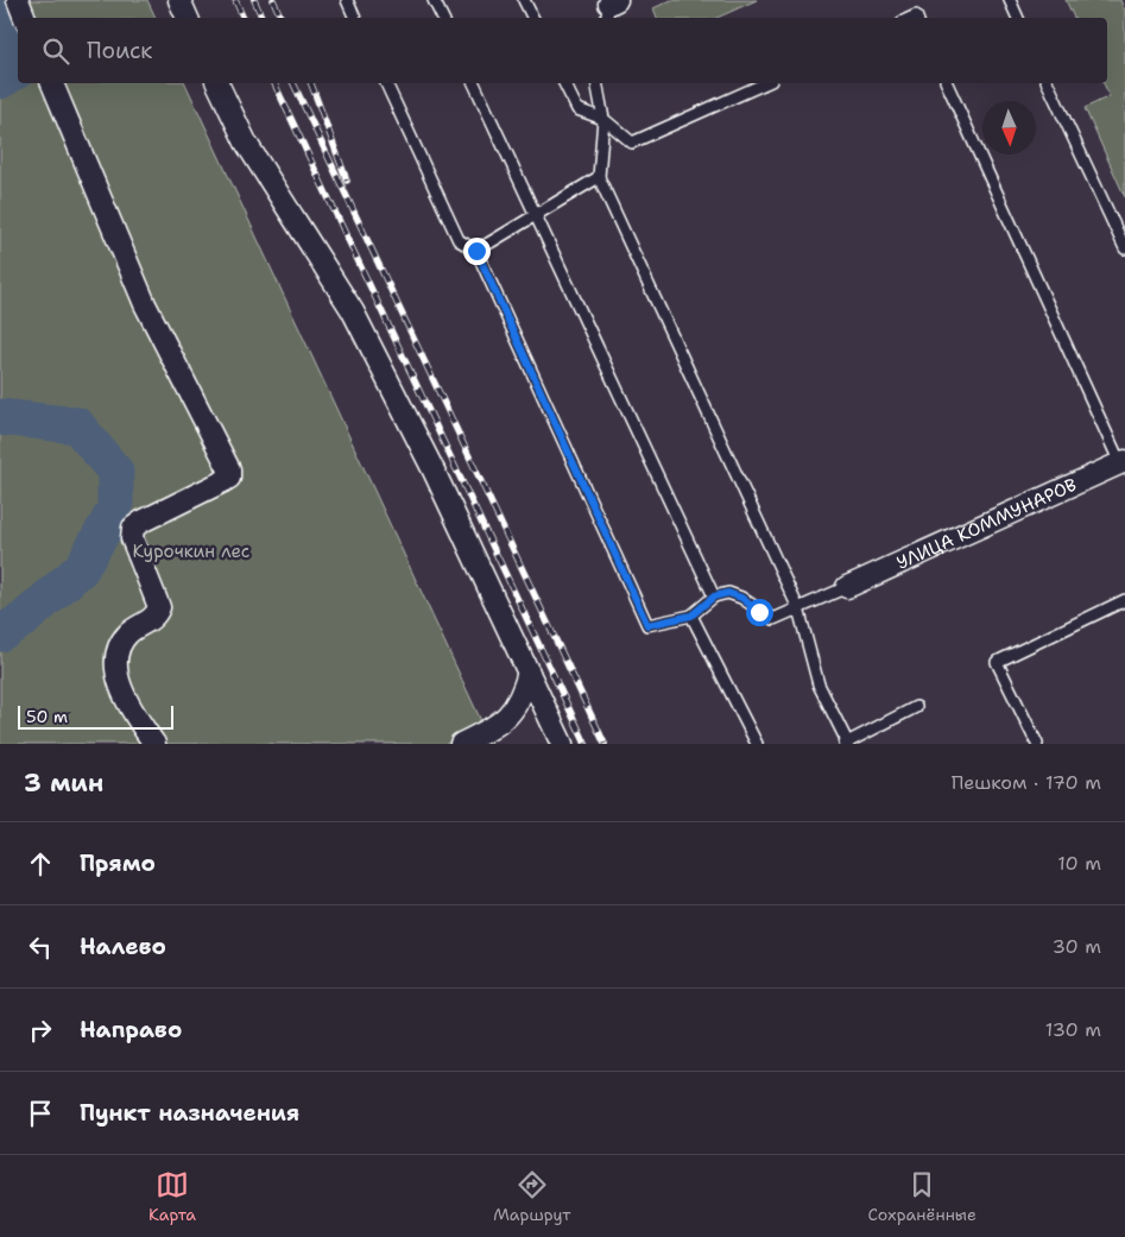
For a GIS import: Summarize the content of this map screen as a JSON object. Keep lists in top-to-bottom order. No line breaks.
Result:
{"streets":{"street":["УЛИЦА КОММУНАРОВ"]},"parks":["Курочкин лес"],"scale_bar":"50 m","north":"bottom","page":{"search":"Поиск","scale":"50 m","heading":["3 мин","Пешком · 170 m"],"list":[["Прямо","10 m"],["Налево","30 m"],["Направо","130 m"],"Пункт назначения"],"nav":["Карта","Маршрут","Сохранённые"]}}
